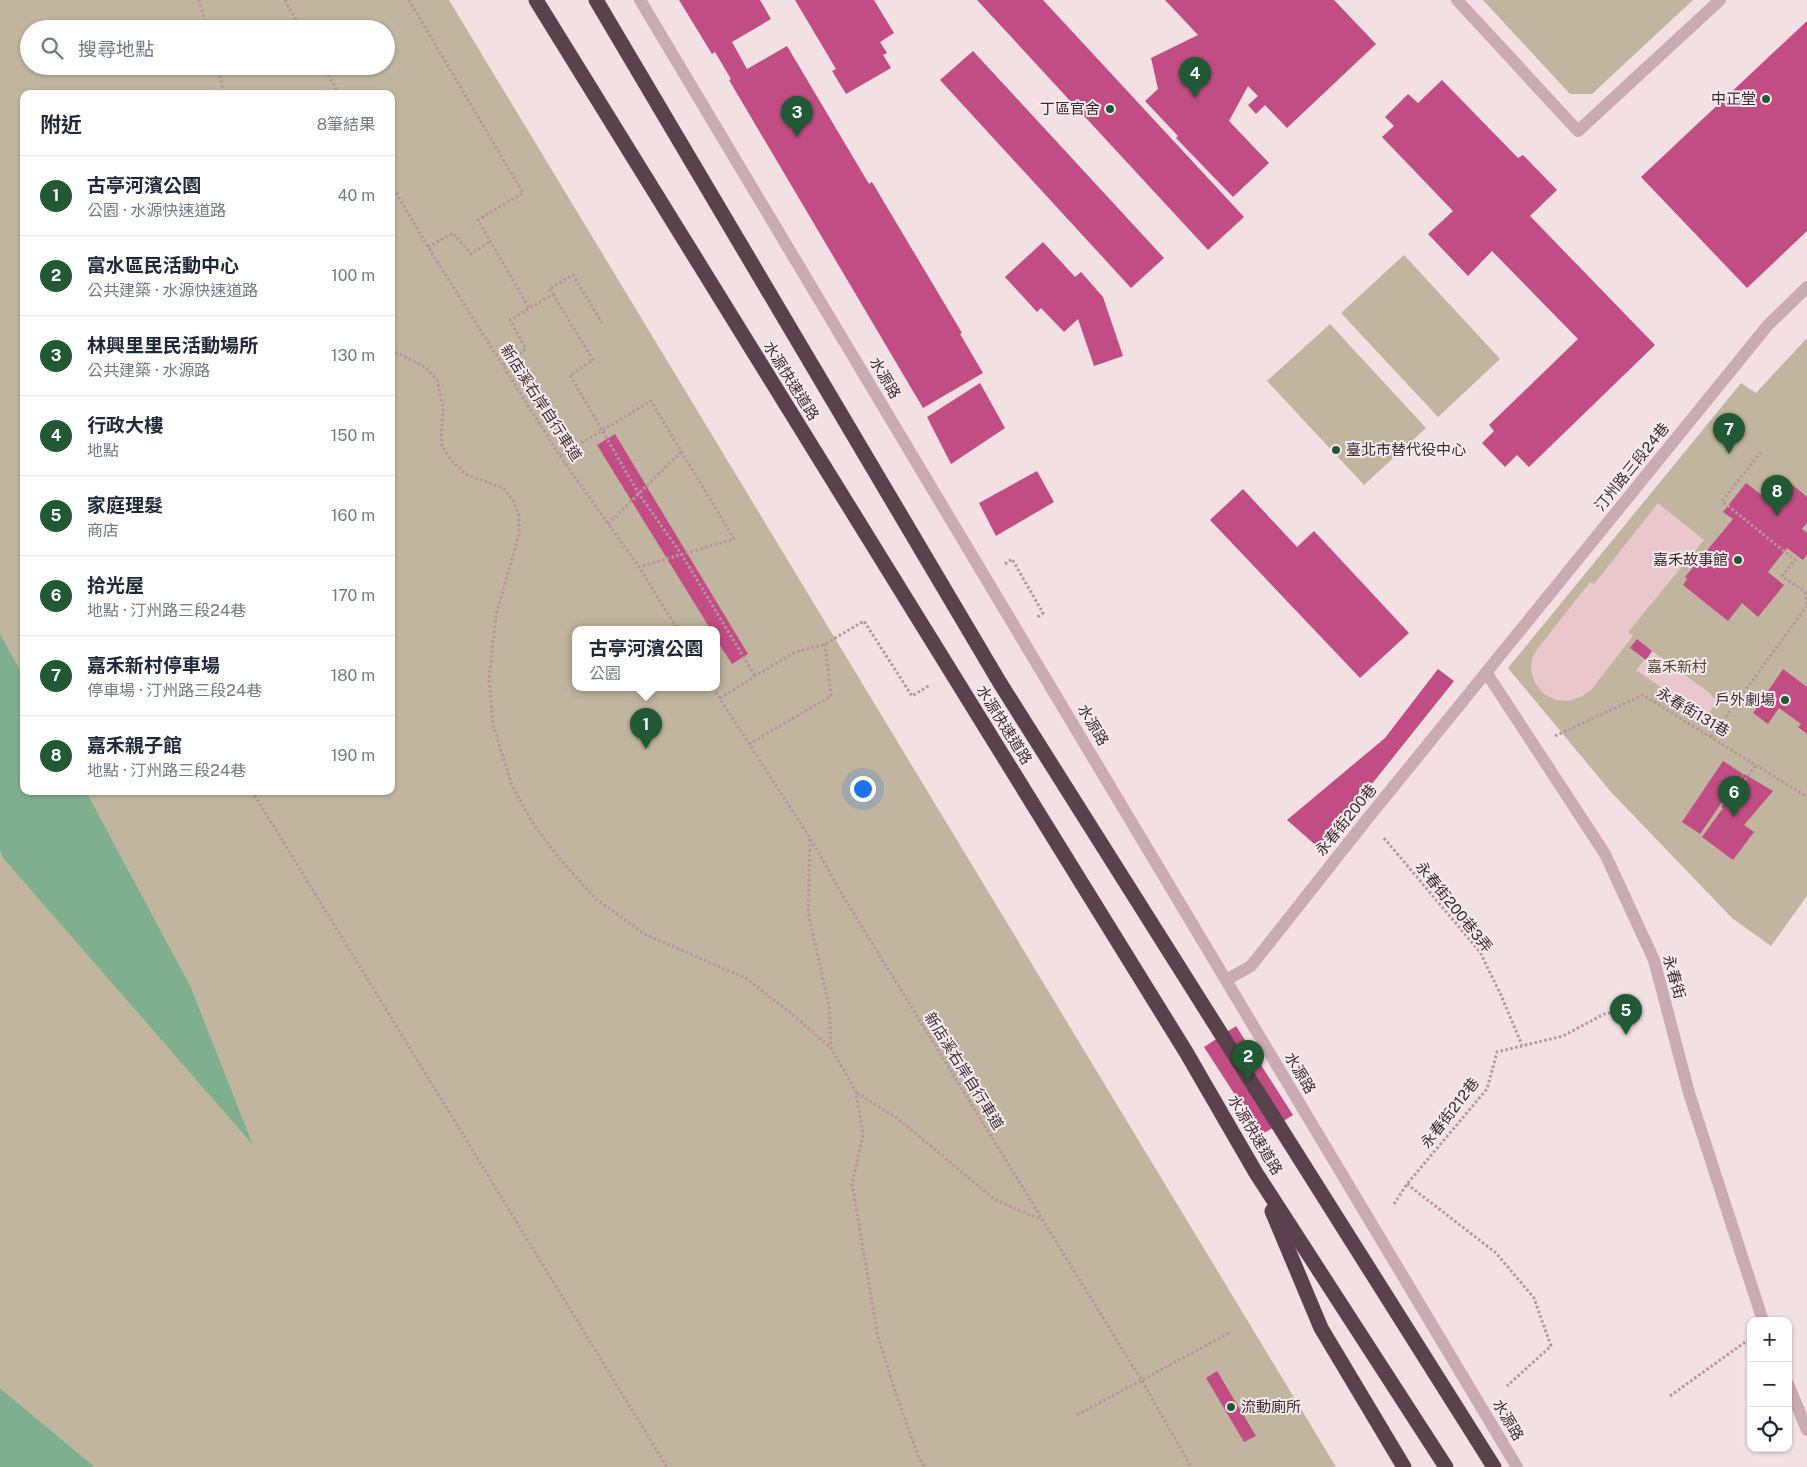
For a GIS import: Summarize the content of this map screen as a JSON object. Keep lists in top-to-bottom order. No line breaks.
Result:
{"streets":{"highway":["水源快速道路"],"street":["水源路","汀州路三段24巷","永春街200巷","永春街"],"path":["新店溪右岸自行車道","永春街131巷","永春街200巷3弄","永春街212巷"]},"crossings":[["水源路","永春街200巷"],["汀州路三段24巷","永春街200巷"],["汀州路三段24巷","永春街"],["永春街131巷","永春街"],["永春街200巷","永春街200巷3弄"],["永春街200巷","永春街"],["永春街200巷3弄","永春街212巷"],["永春街","永春街212巷"]],"parks":["嘉禾新村"],"places":["中正堂","丁區官舍","臺北市替代役中心","嘉禾故事館","戶外劇場","流動廁所"],"page":{"search":"搜尋地點","pins":["4","3","7","8","1","6","5","2"],"heading":["附近","8筆結果"],"list":[{"mark":"1","name":"古亭河濱公園","note":"公園 · 水源快速道路","value":"40 m"},{"mark":"2","name":"富水區民活動中心","note":"公共建築 · 水源快速道路","value":"100 m"},{"mark":"3","name":"林興里里民活動場所","note":"公共建築 · 水源路","value":"130 m"},{"mark":"4","name":"行政大樓","note":"地點","value":"150 m"},{"mark":"5","name":"家庭理髮","note":"商店","value":"160 m"},{"mark":"6","name":"拾光屋","note":"地點 · 汀州路三段24巷","value":"170 m"},{"mark":"7","name":"嘉禾新村停車場","note":"停車場 · 汀州路三段24巷","value":"180 m"},{"mark":"8","name":"嘉禾親子館","note":"地點 · 汀州路三段24巷","value":"190 m"}],"popup":["古亭河濱公園","公園"],"map_buttons":["+","−"]}}
